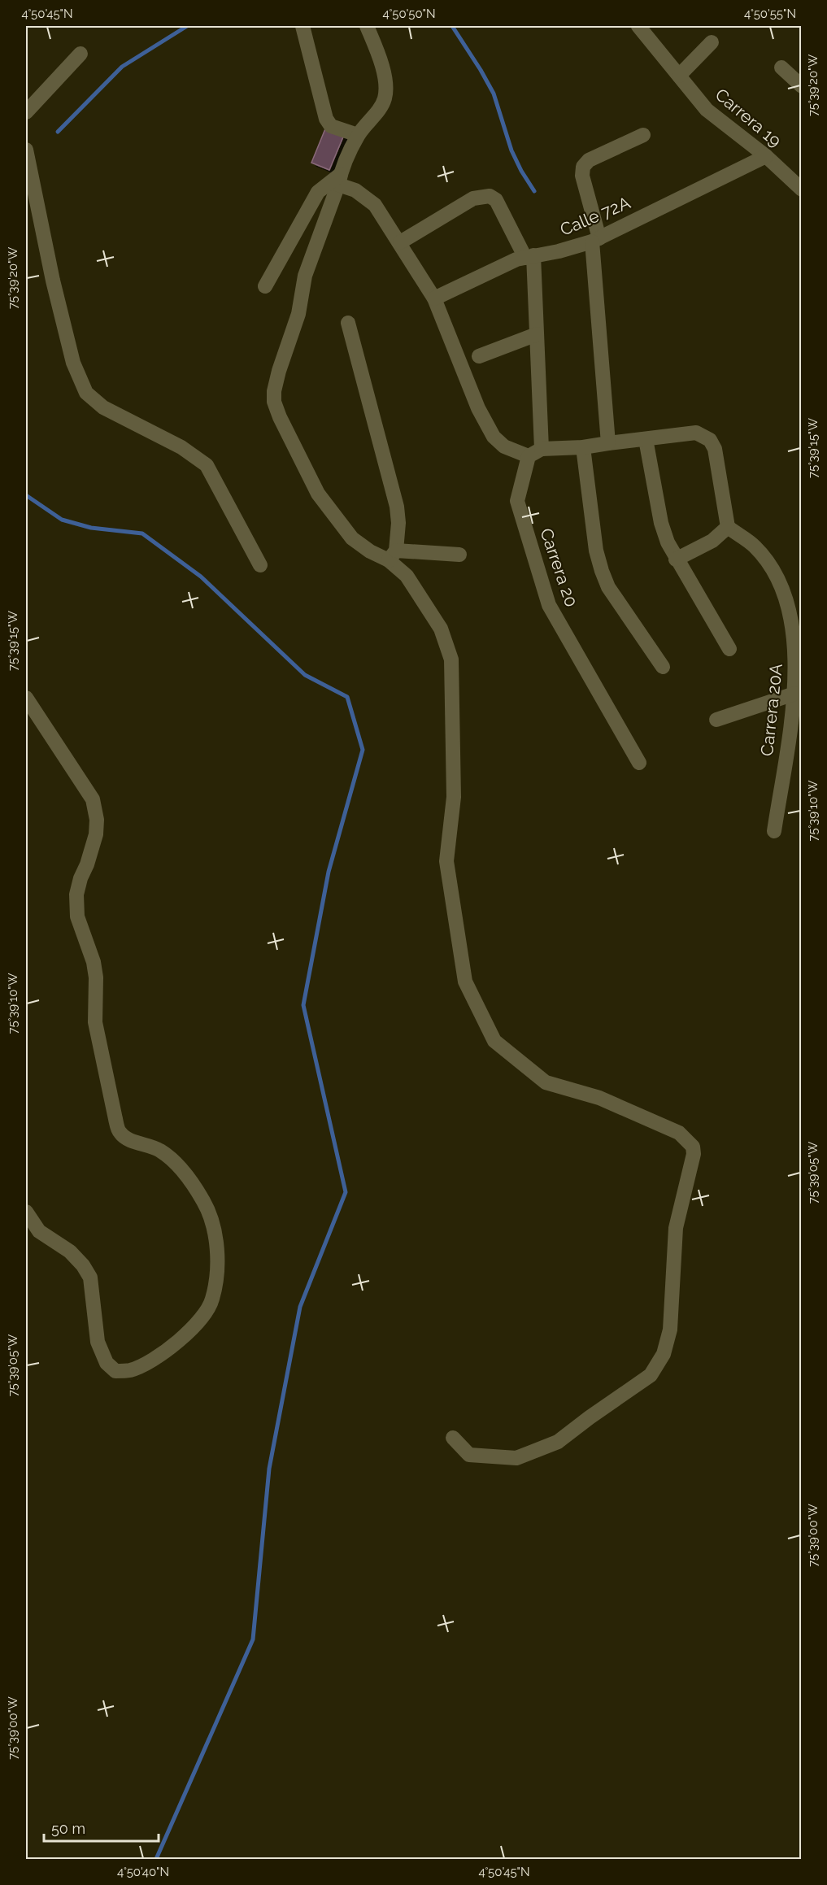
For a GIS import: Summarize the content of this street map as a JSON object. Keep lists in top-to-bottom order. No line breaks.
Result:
{"streets":{"street":["Carrera 19","Calle 72A","Carrera 20","Carrera 20A"]},"crossings":[["Carrera 19","Calle 72A"]],"scale_bar":"50 m","coordinates":["4°50'45\"N","4°50'50\"N","4°50'55\"N","75°39'20\"W","75°39'15\"W","75°39'10\"W","75°39'05\"W","75°39'00\"W","4°50'40\"N"]}
